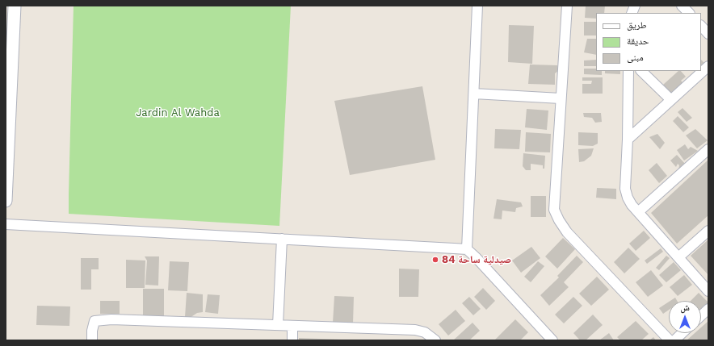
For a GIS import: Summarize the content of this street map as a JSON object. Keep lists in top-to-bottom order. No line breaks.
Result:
{"parks":["Jardin Al Wahda"],"places":["صيدلية ساحة 84"],"legend":["طريق","حديقة","مبنى"],"north":"top"}
